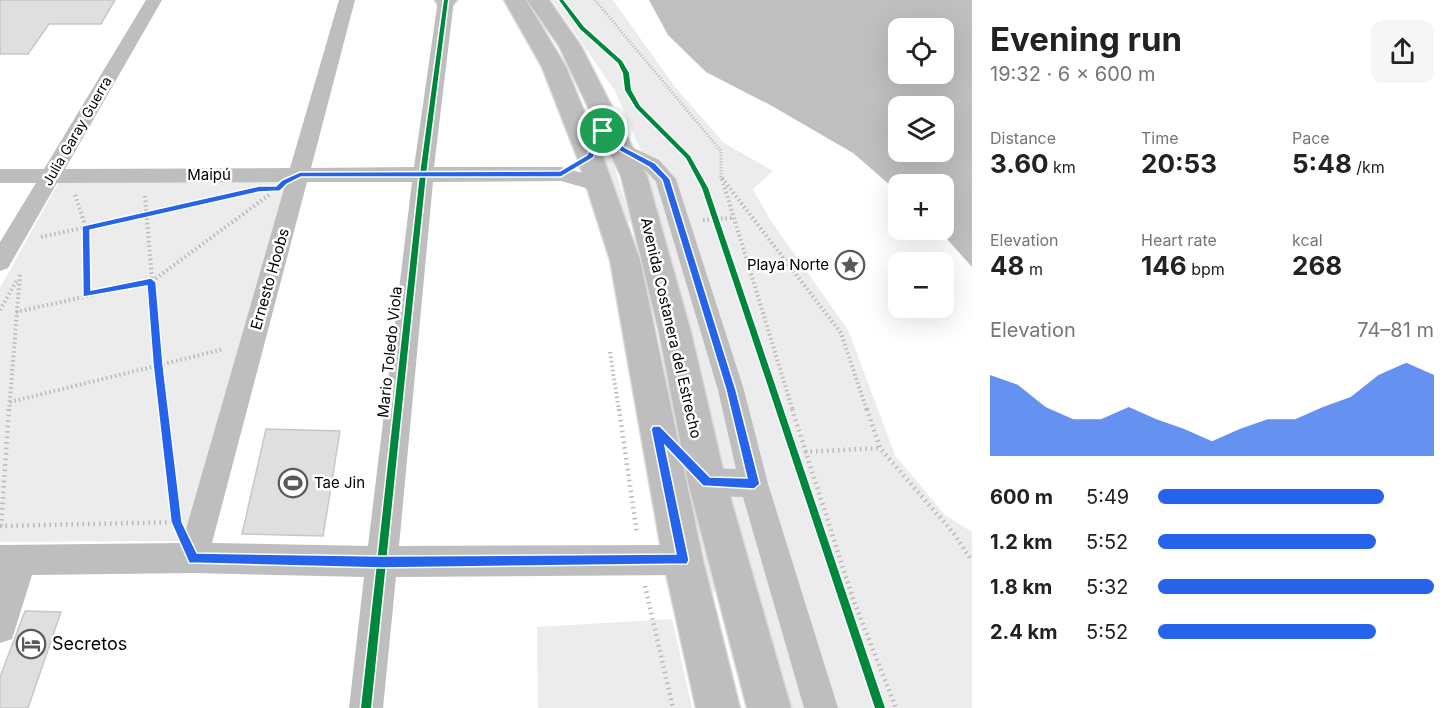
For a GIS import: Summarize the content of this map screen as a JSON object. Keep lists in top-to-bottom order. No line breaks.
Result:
{"streets":{"main road":["Avenida Costanera del Estrecho"],"street":["Julia Garay Guerra","Maipú","Ernesto Hoobs","Mario Toledo Viola"]},"crossings":[["Julia Garay Guerra","Maipú"],["Maipú","Ernesto Hoobs"],["Maipú","Avenida Costanera del Estrecho"],["Maipú","Mario Toledo Viola"]],"places":{"place":["Playa Norte"],"sports":["Tae Jin"],"hotel":["Secretos"]},"page":{"heading":["Evening run","19:32 · 6 × 600 m"],"map_buttons":["+","−"],"stats":[["Distance","3.60 km"],["Time","20:53"],["Pace","5:48 /km"],["Elevation","48 m"],["Heart rate","146 bpm"],["kcal","268"]],"chart":["Elevation","74–81 m"],"list":[{"name":"600 m","note":"5:49"},{"name":"1.2 km","note":"5:52"},{"name":"1.8 km","note":"5:32"},{"name":"2.4 km","note":"5:52"}]}}
